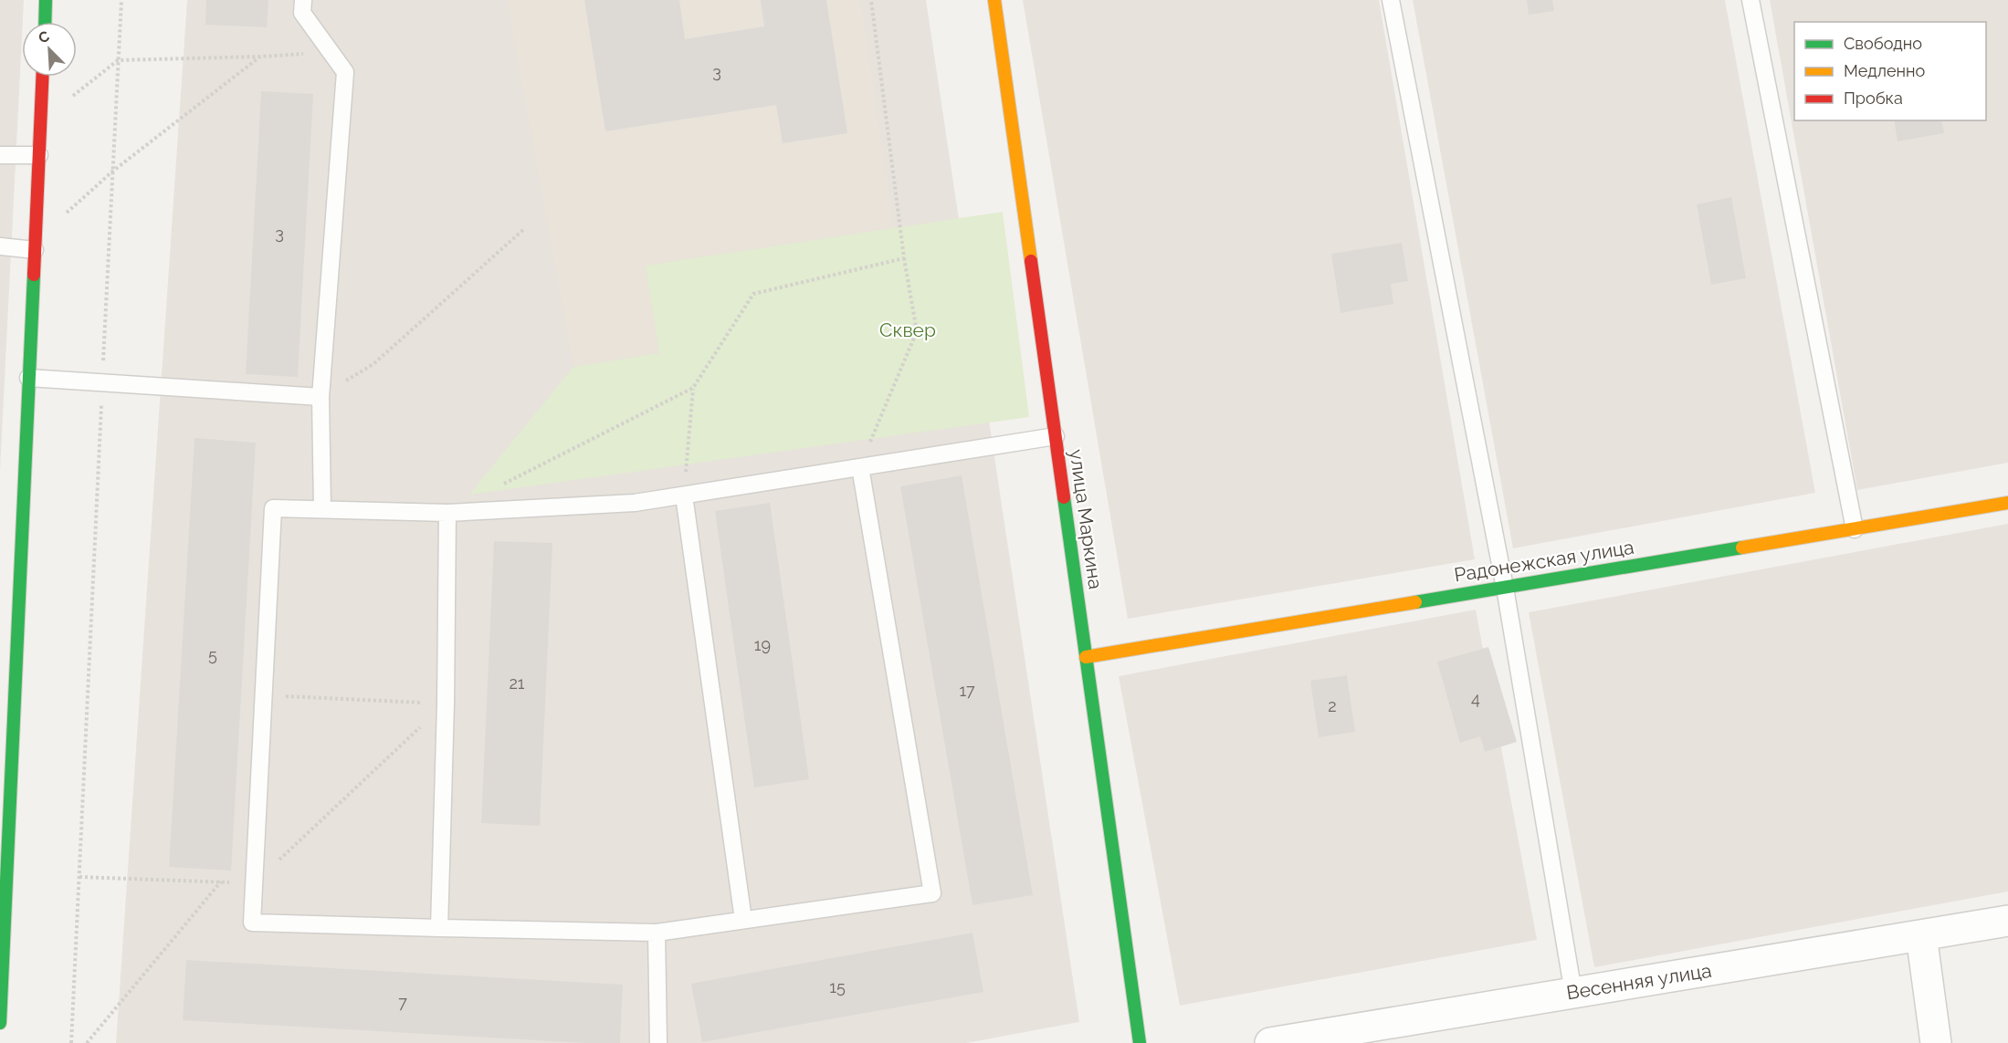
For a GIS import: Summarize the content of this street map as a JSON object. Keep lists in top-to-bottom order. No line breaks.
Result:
{"streets":{"street":["улица Маркина","Радонежская улица","Весенняя улица"]},"crossings":[["улица Маркина","Радонежская улица"]],"parks":["Сквер"],"house_numbers":["3","3","19","5","21","17","4","2","15","7"],"legend":["Свободно","Медленно","Пробка"],"north":"top left"}
